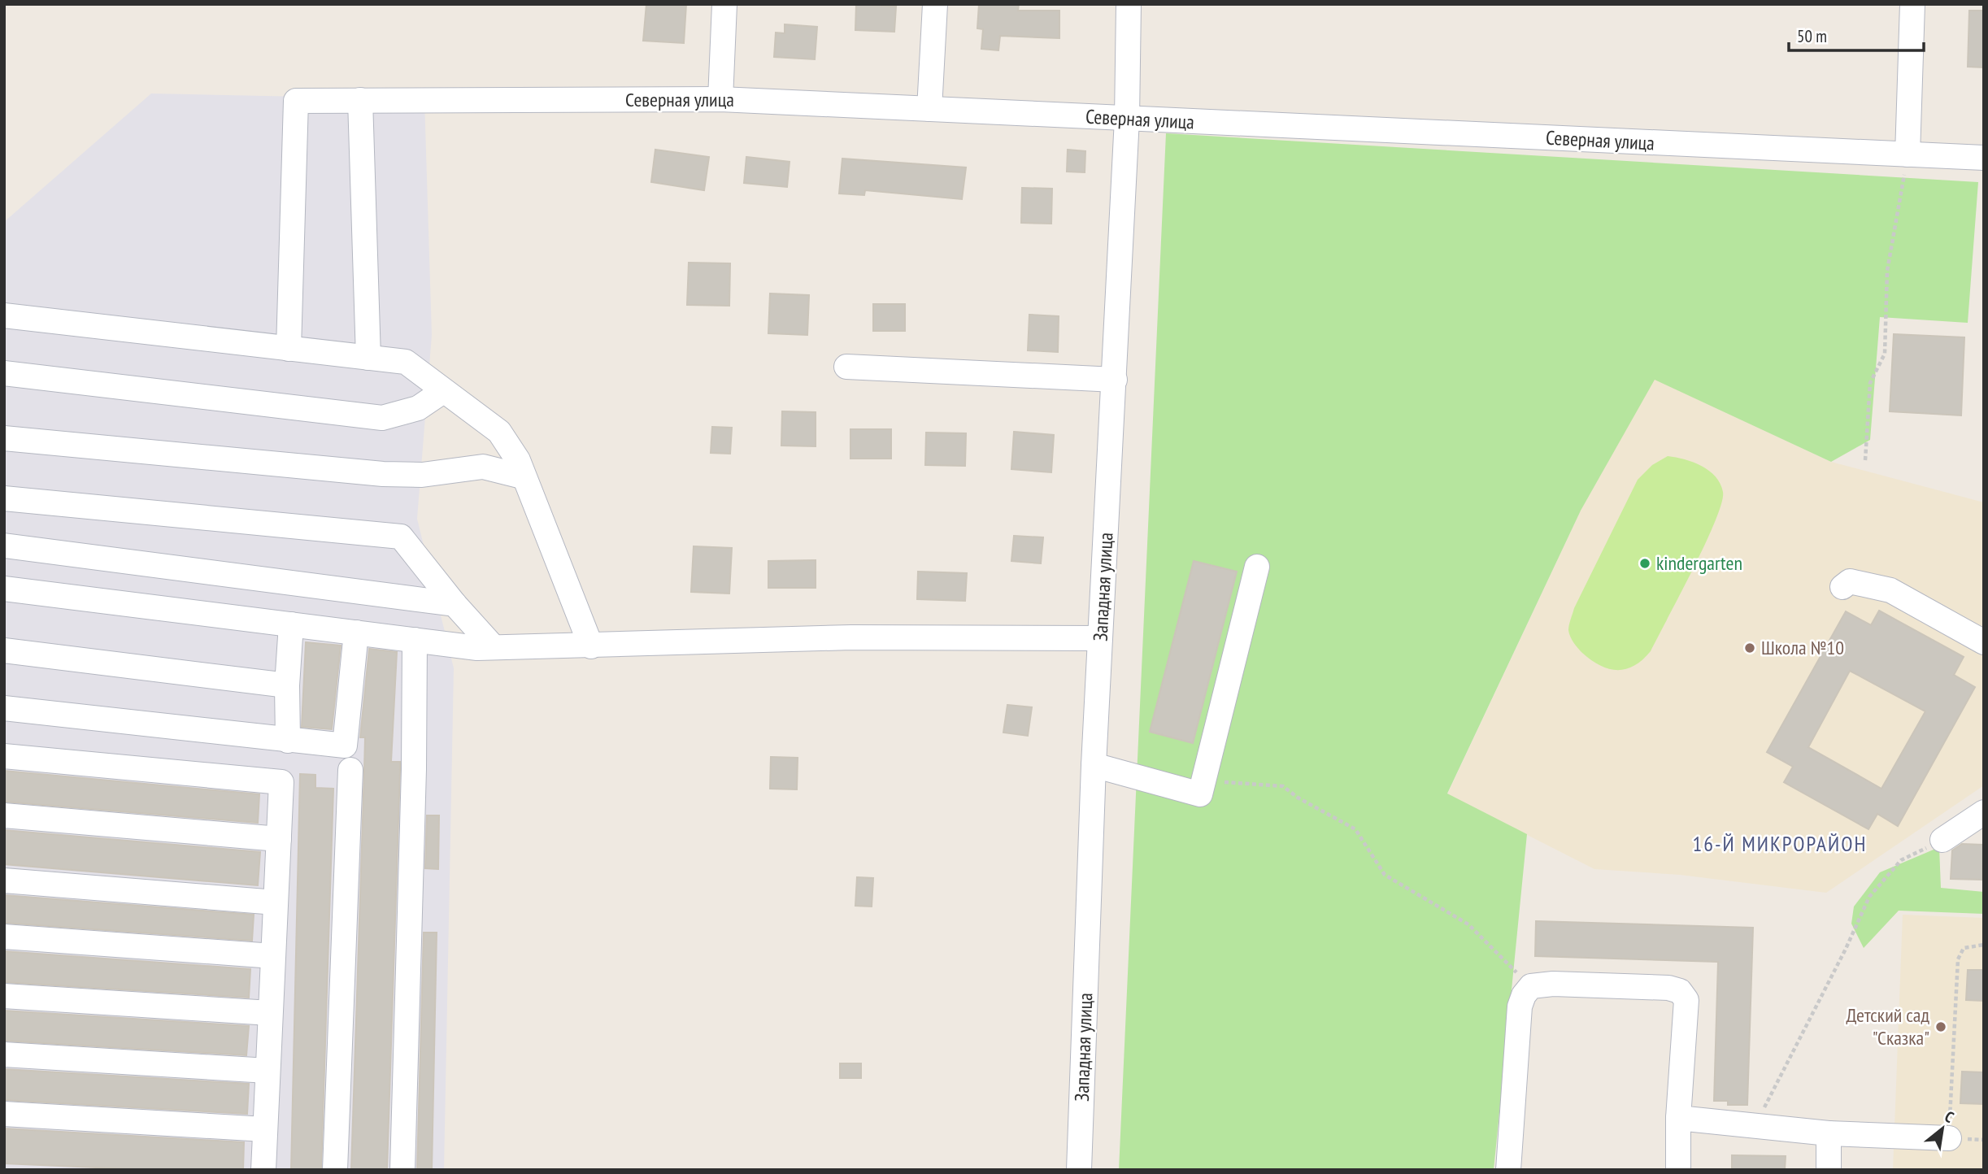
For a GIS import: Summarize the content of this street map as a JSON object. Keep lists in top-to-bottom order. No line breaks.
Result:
{"streets":{"street":["Северная улица","Западная улица"]},"crossings":[["Северная улица","Западная улица"]],"districts":["16-Й МИКРОРАЙОН"],"places":["kindergarten","Школа №10","Детский сад \"Сказка\""],"scale_bar":"50 m","north":"top right"}
